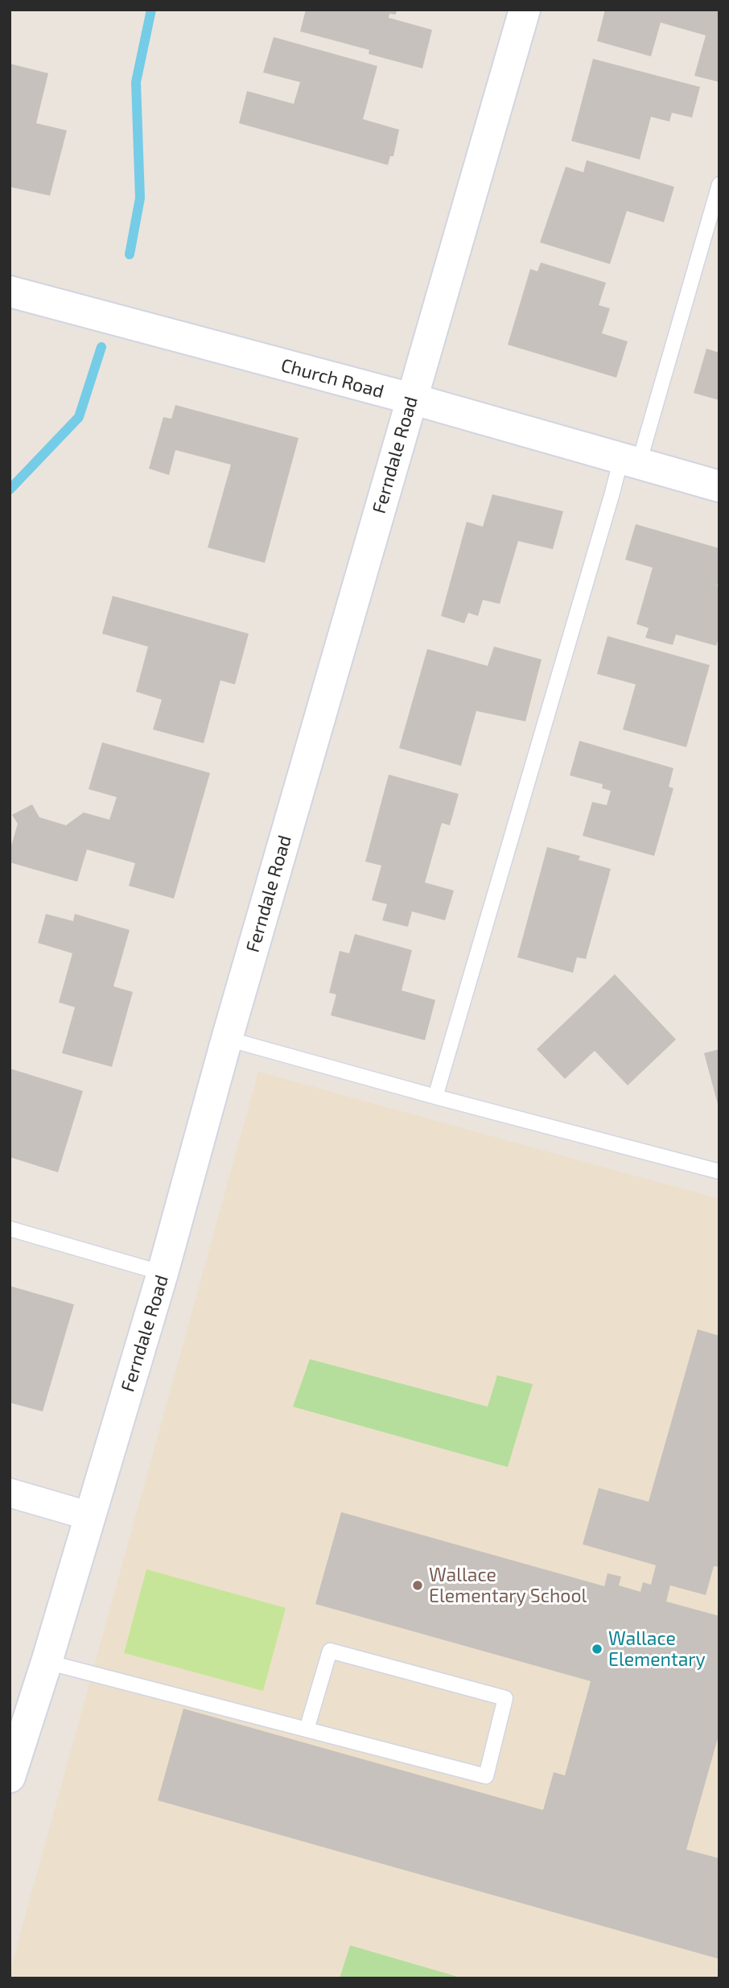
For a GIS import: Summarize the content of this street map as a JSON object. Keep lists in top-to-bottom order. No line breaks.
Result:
{"streets":{"street":["Church Road","Ferndale Road"]},"crossings":[["Church Road","Ferndale Road"]],"places":["Wallace Elementary School","Wallace Elementary"]}
